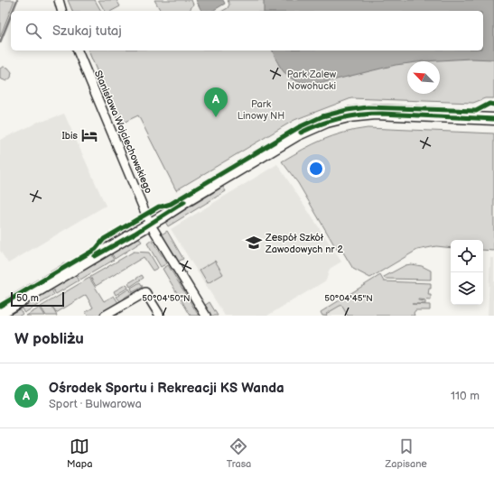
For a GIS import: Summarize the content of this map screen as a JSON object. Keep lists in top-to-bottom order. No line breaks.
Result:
{"streets":{"street":["Stanisława Wojciechowskiego"]},"parks":["Park Zalew Nowohucki","Park Linowy NH"],"places":{"hotel":["Ibis"],"school or university":["Zespół Szkół Zawodowych nr 2"]},"scale_bar":"50 m","north":"top left","page":{"search":"Szukaj tutaj","pins":"A","scale":"50 m","heading":"W pobliżu","list":[{"mark":"A","name":"Ośrodek Sportu i Rekreacji KS Wanda","note":"Sport · Bulwarowa","value":"110 m"}],"nav":["Mapa","Trasa","Zapisane"]},"coordinates":["50°04'50\"N","50°04'45\"N"]}
